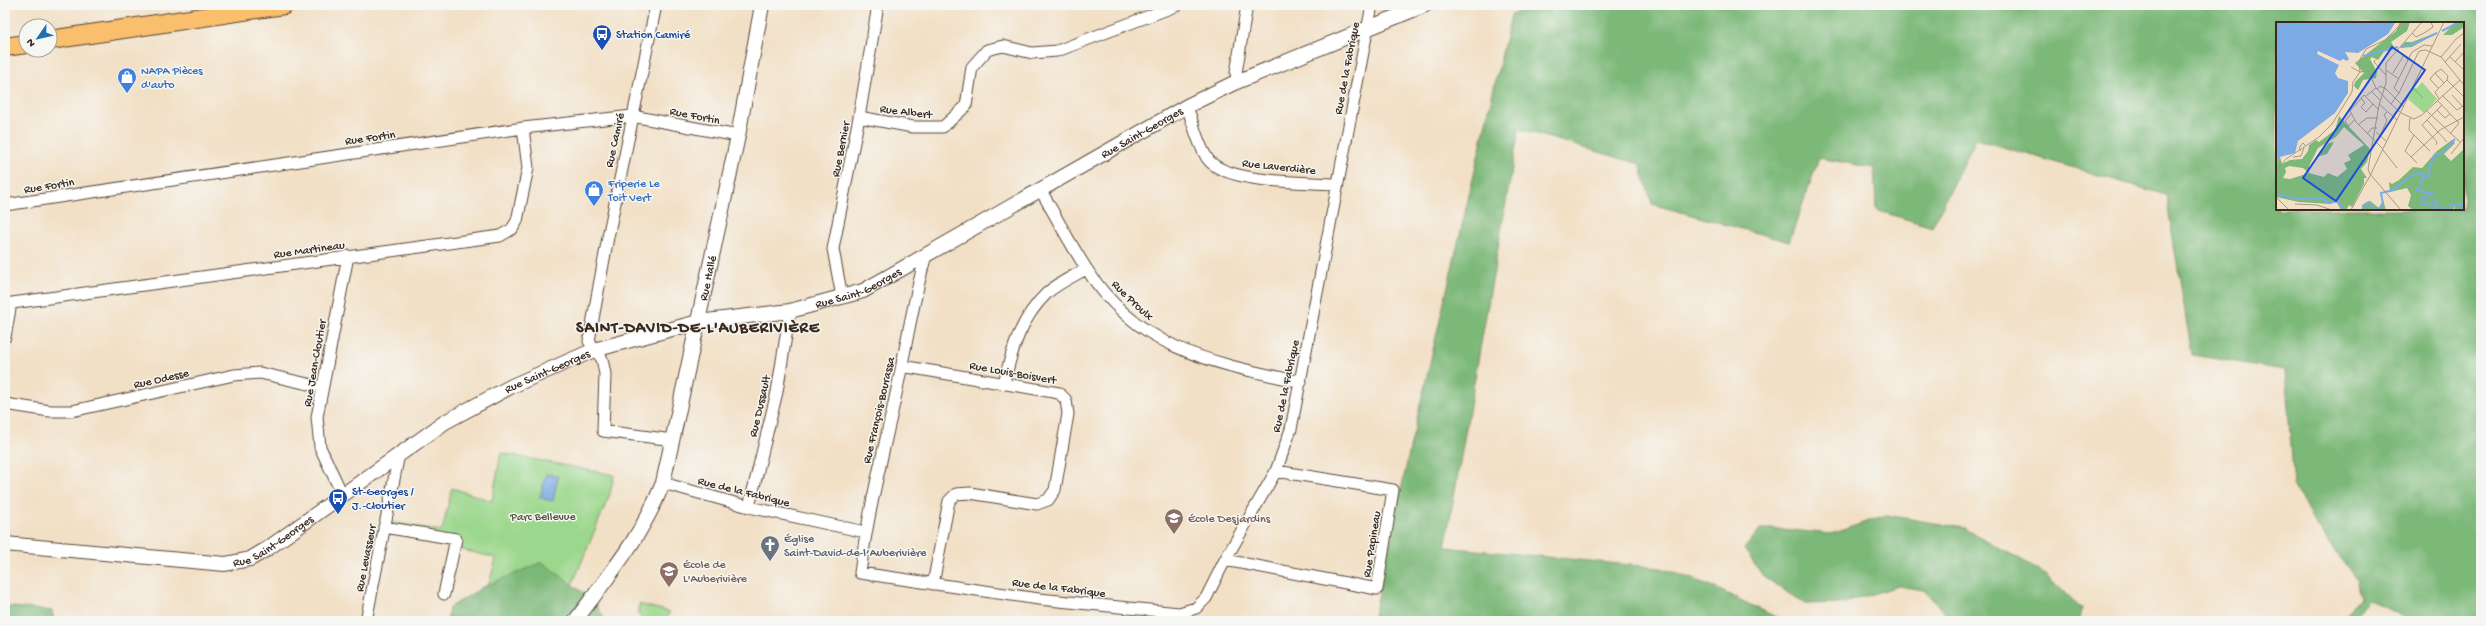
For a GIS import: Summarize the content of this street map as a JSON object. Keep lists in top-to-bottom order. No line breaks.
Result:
{"streets":{"street":["Rue de la Fabrique","Rue Albert","Rue Fortin","Rue Saint-Georges","Rue Camiré","Rue Bernier","Rue Laverdière","Rue Martineau","Rue Hallé","Rue Proulx","Rue Jean-Cloutier","Rue Louis-Boisvert","Rue Odesse","Rue Dussault","Rue François-Bourassa","Rue Papineau","Rue Levasseur"]},"crossings":[["Rue de la Fabrique","Rue Saint-Georges"],["Rue de la Fabrique","Rue Laverdière"],["Rue de la Fabrique","Rue Hallé"],["Rue de la Fabrique","Rue Proulx"],["Rue de la Fabrique","Rue Louis-Boisvert"],["Rue de la Fabrique","Rue Dussault"],["Rue de la Fabrique","Rue François-Bourassa"],["Rue de la Fabrique","Rue Papineau"],["Rue Albert","Rue Bernier"],["Rue Fortin","Rue Camiré"],["Rue Fortin","Rue Martineau"],["Rue Fortin","Rue Hallé"],["Rue Saint-Georges","Rue Camiré"],["Rue Saint-Georges","Rue Bernier"],["Rue Saint-Georges","Rue Laverdière"],["Rue Saint-Georges","Rue Hallé"],["Rue Saint-Georges","Rue Proulx"],["Rue Saint-Georges","Rue Jean-Cloutier"],["Rue Saint-Georges","Rue Dussault"],["Rue Saint-Georges","Rue François-Bourassa"],["Rue Saint-Georges","Rue Levasseur"],["Rue Camiré","Rue Hallé"],["Rue Martineau","Rue Jean-Cloutier"],["Rue Jean-Cloutier","Rue Odesse"],["Rue Louis-Boisvert","Rue François-Bourassa"]],"districts":["SAINT-DAVID-DE-L'AUBERIVIÈRE"],"parks":["Parc Bellevue"],"places":{"bus stop":["Station Camiré","St-Georges / J.-Cloutier"],"shop":["NAPA Pièces d'auto","Friperie Le Toit Vert"],"school or university":["École Desjardins","École de L'Auberivière"],"church":["Église Saint-David-de-l’Auberivière"]},"north":"bottom left"}
